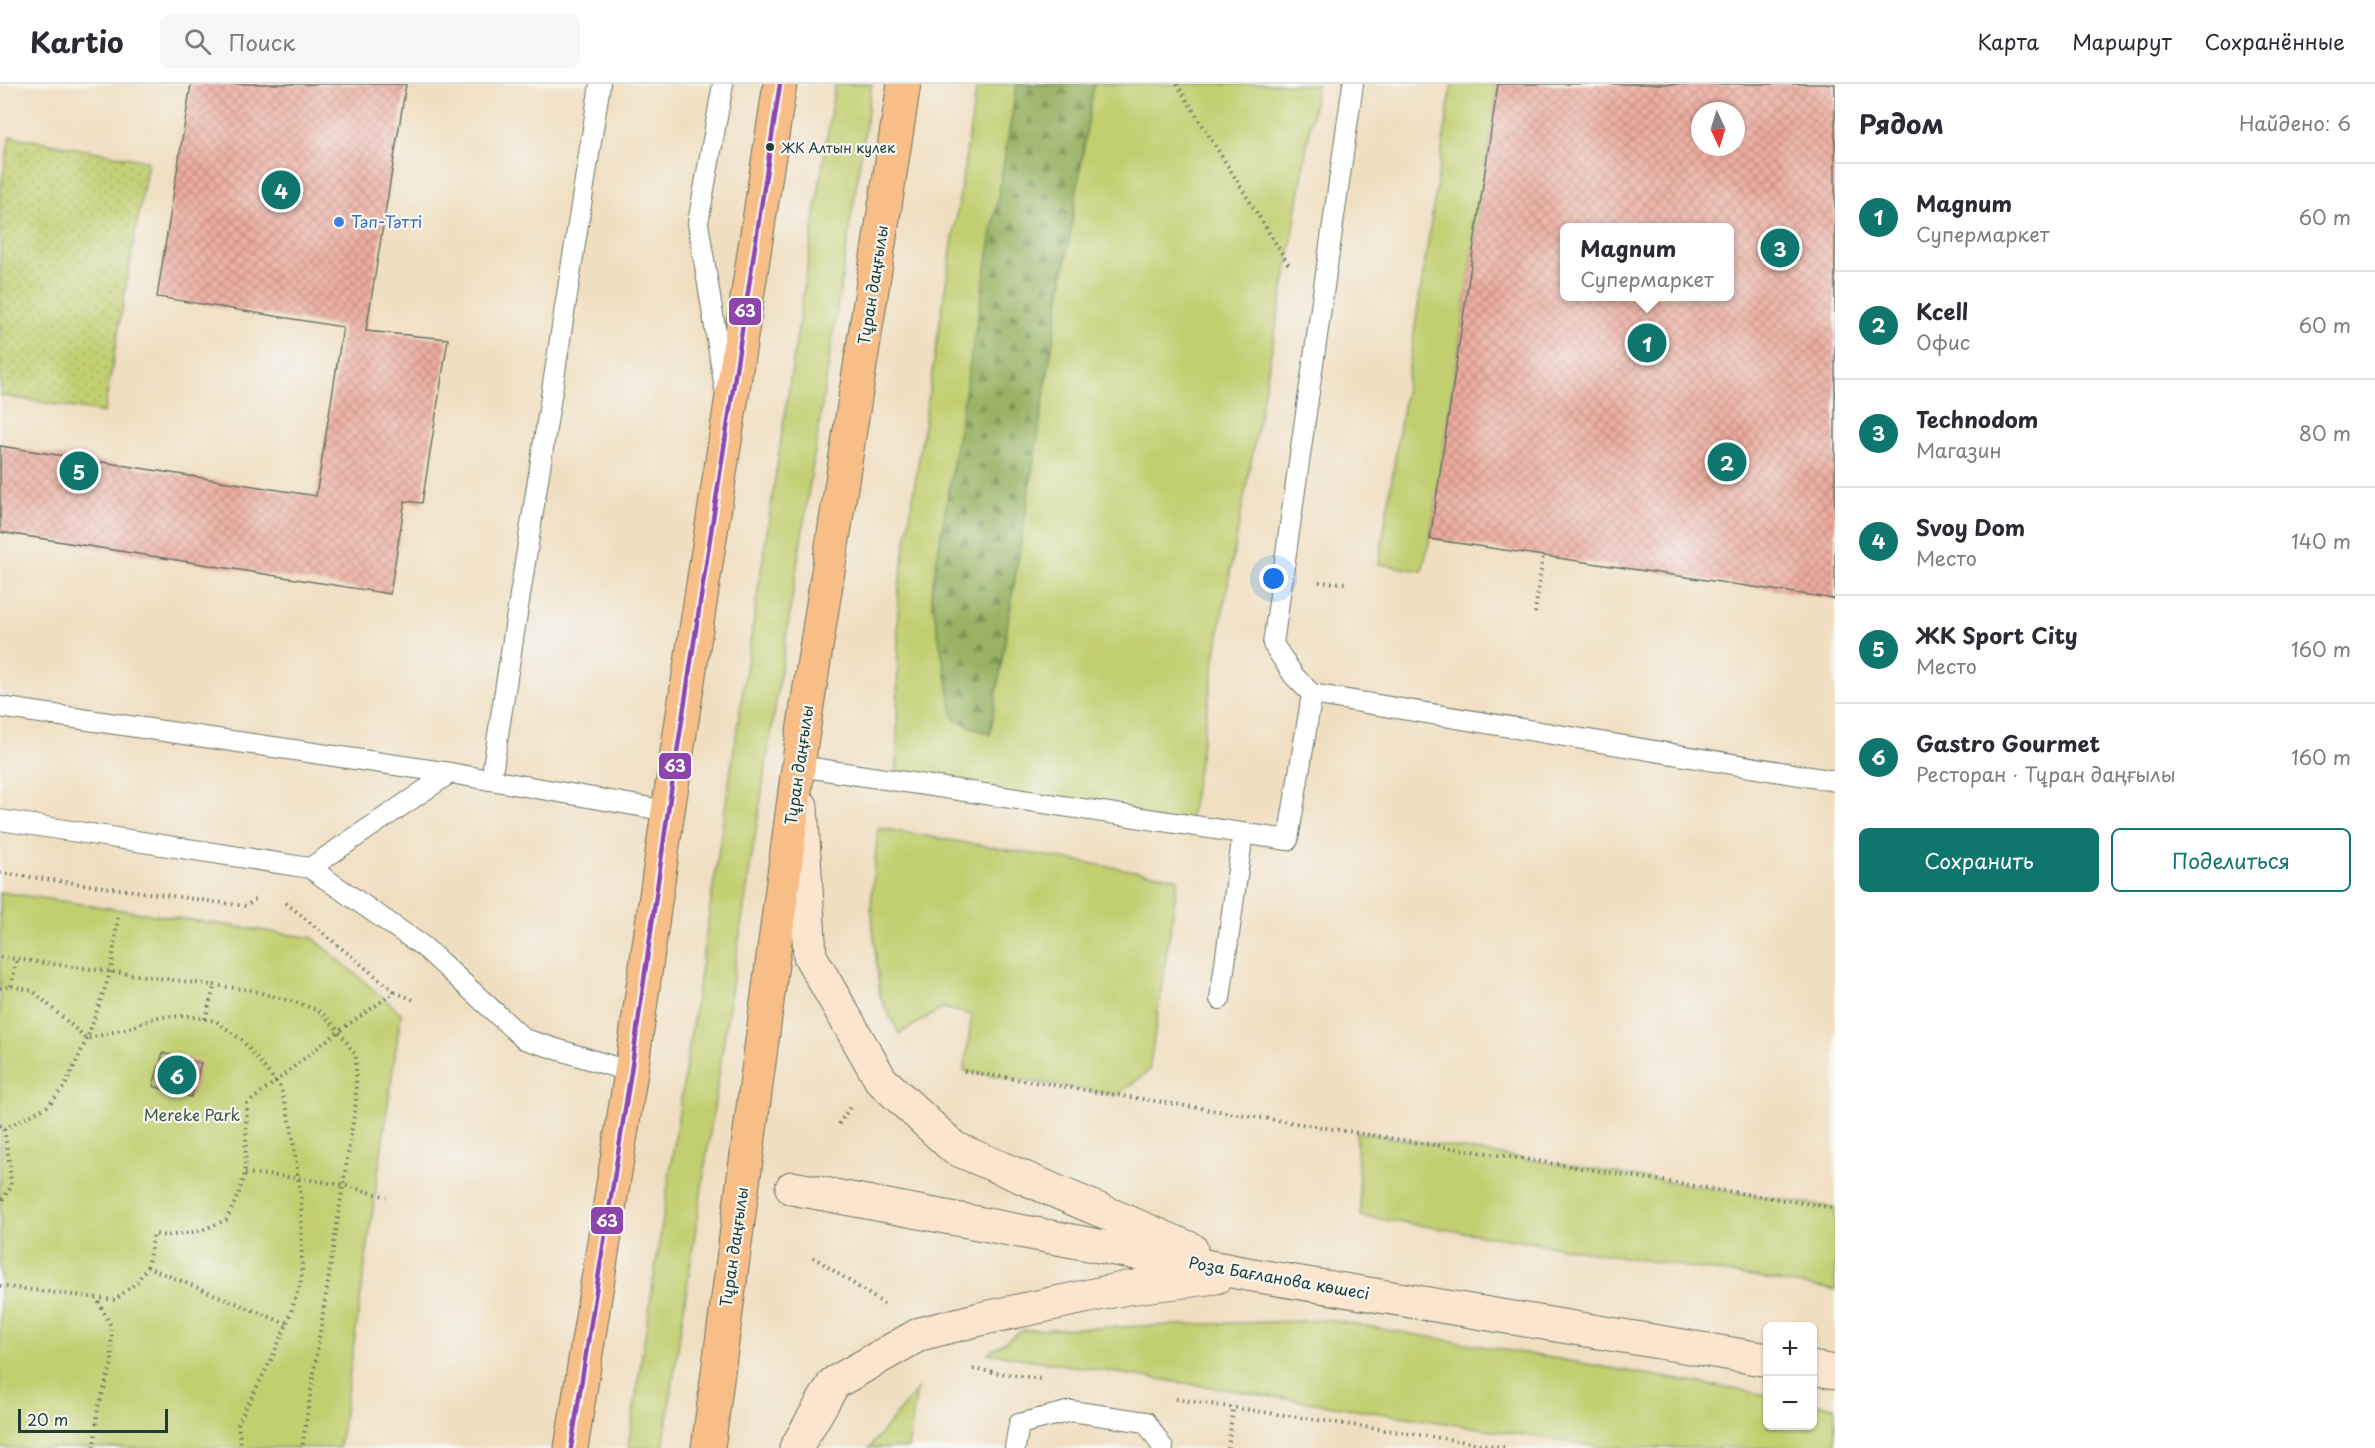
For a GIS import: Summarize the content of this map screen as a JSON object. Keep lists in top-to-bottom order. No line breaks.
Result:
{"streets":{"main road":["Тұран даңғылы"],"street":["Роза Бағланова көшесі"]},"parks":["Mereke Park"],"places":["ЖК Алтын кулек","Тәп-Тәтті"],"lines":["transit line 63"],"scale_bar":"20 m","north":"bottom","page":{"header":"Kartio","search":"Поиск","nav":["Карта","Маршрут","Сохранённые"],"heading":["Рядом","Найдено: 6"],"list":[{"mark":"1","name":"Magnum","note":"Супермаркет","value":"60 m"},{"mark":"2","name":"Kcell","note":"Офис","value":"60 m"},{"mark":"3","name":"Technodom","note":"Магазин","value":"80 m"},{"mark":"4","name":"Svoy Dom","note":"Место","value":"140 m"},{"mark":"5","name":"ЖК Sport City","note":"Место","value":"160 m"},{"mark":"6","name":"Gastro Gourmet","note":"Ресторан · Тұран даңғылы","value":"160 m"}],"pins":["4","3","1","2","5","6"],"popup":["Magnum","Супермаркет"],"buttons":["Сохранить","Поделиться"],"map_buttons":["+","−"],"scale":"20 m"}}
